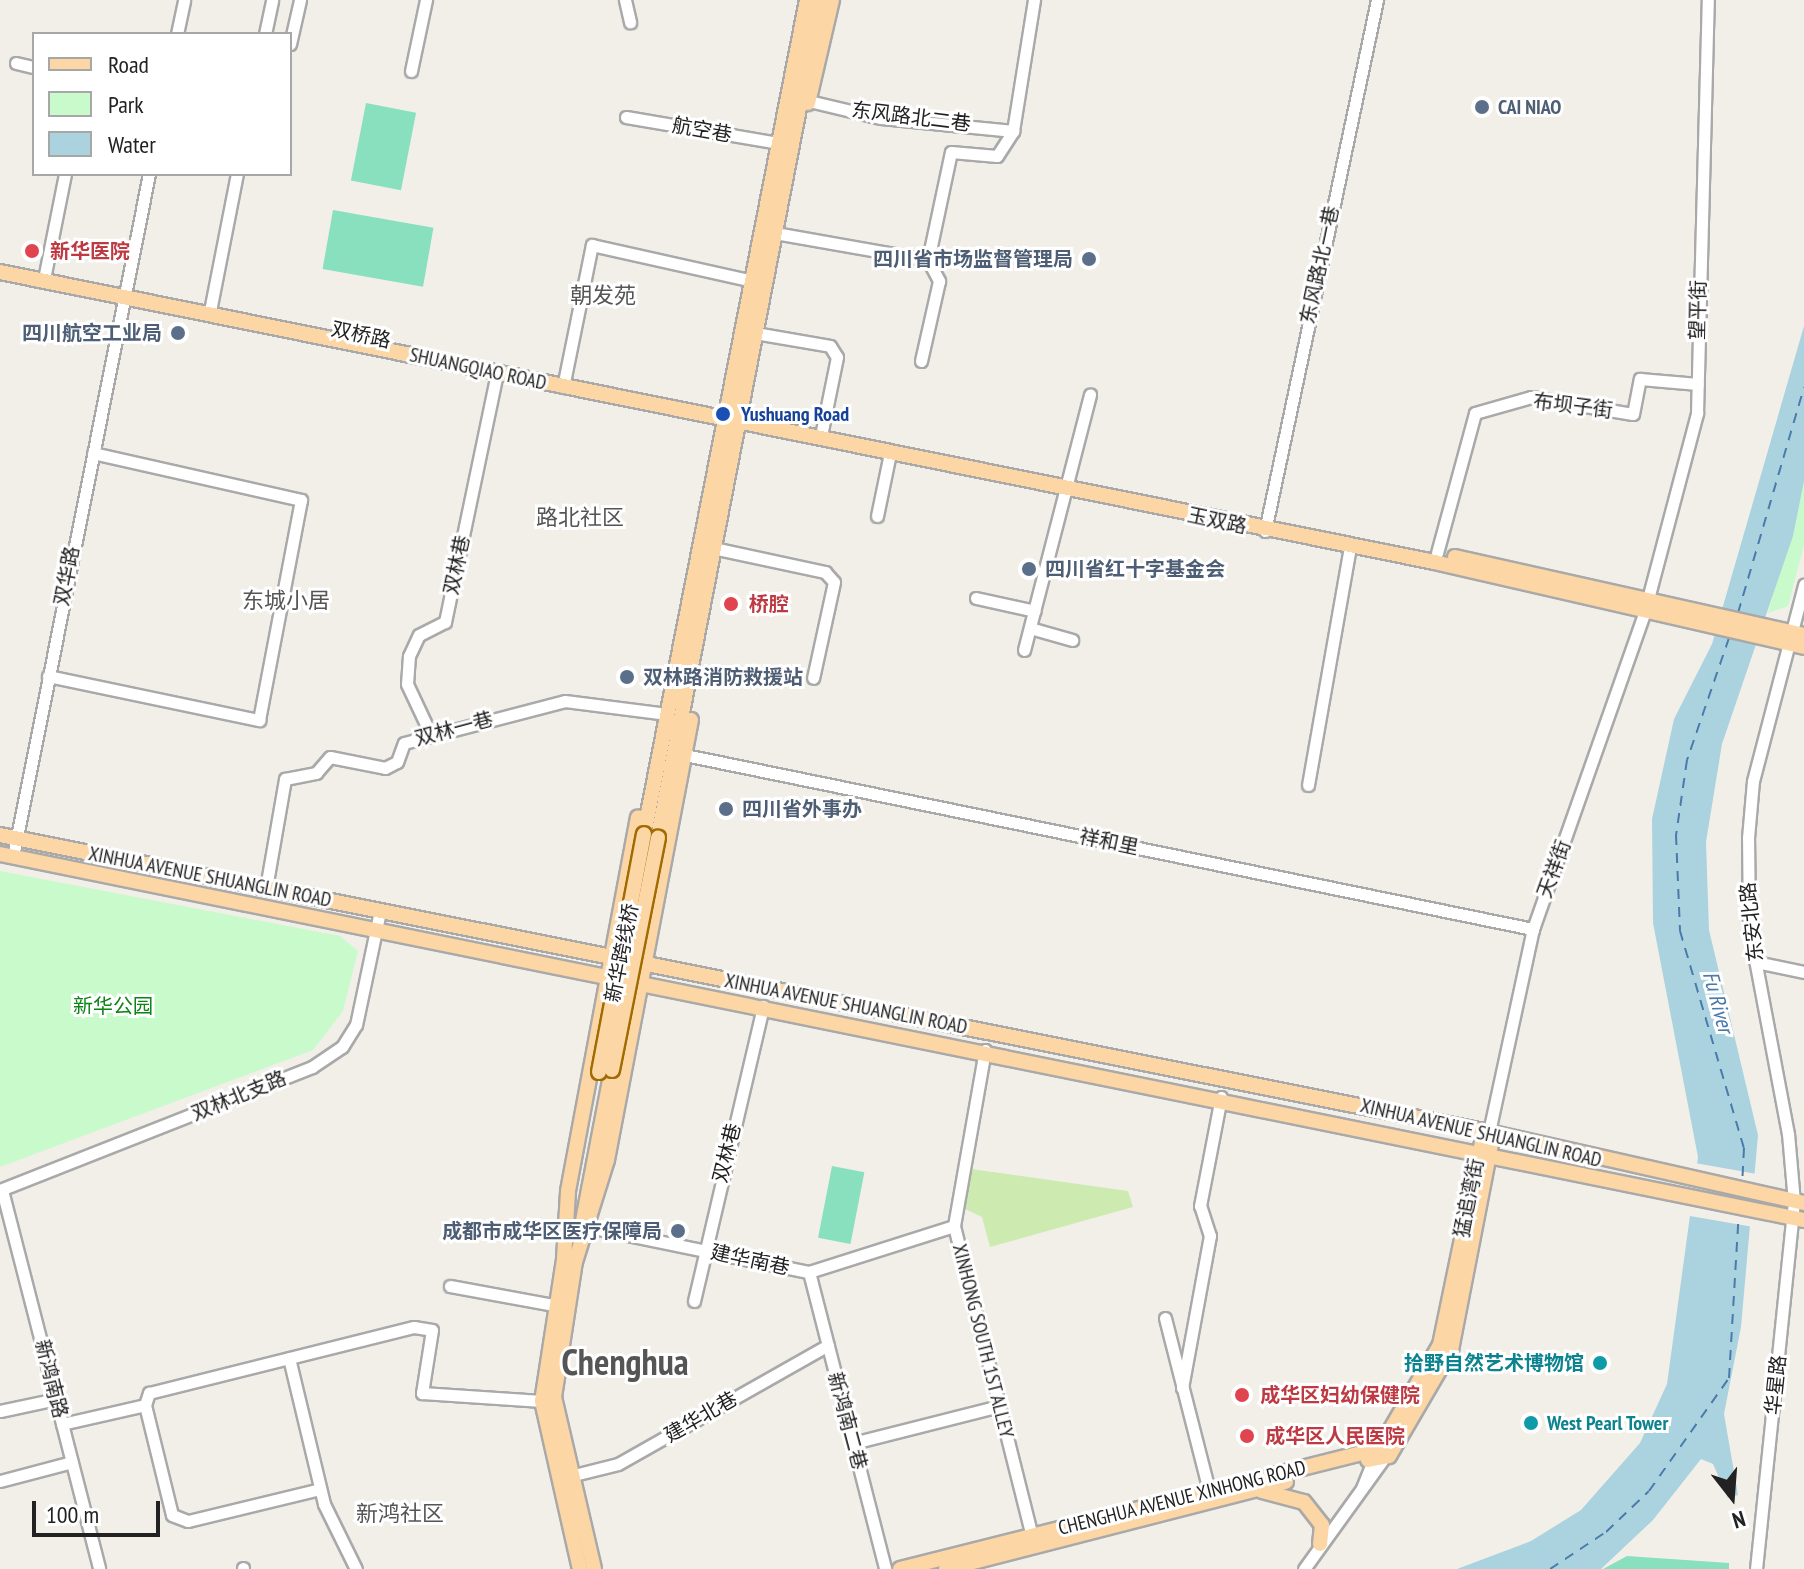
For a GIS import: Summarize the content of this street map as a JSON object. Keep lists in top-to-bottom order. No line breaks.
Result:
{"streets":{"main road":["双桥路","SHUANGQIAO ROAD","玉双路","XINHUA AVENUE SHUANGLIN ROAD","新华跨线桥","猛追湾街","CHENGHUA AVENUE XINHONG ROAD"],"street":["东风路北二巷","航空巷","东风路北一巷","望平街","布坝子街","双林巷","双华路","双林一巷","祥和里","天祥街","东安北路","双林北支路","建华南巷","XINHONG SOUTH 1ST ALLEY","新鸿南路","华星路","建华北巷","新鸿南二巷"]},"crossings":[["东风路北一巷","玉双路"],["望平街","布坝子街"],["望平街","玉双路"],["望平街","天祥街"],["双桥路","SHUANGQIAO ROAD"],["SHUANGQIAO ROAD","玉双路"],["SHUANGQIAO ROAD","双林巷"],["SHUANGQIAO ROAD","双华路"],["布坝子街","玉双路"],["玉双路","天祥街"],["玉双路","东安北路"],["双林巷","双林一巷"],["双林巷","XINHUA AVENUE SHUANGLIN ROAD"],["双林巷","建华南巷"],["双华路","XINHUA AVENUE SHUANGLIN ROAD"],["双林一巷","XINHUA AVENUE SHUANGLIN ROAD"],["祥和里","天祥街"],["天祥街","XINHUA AVENUE SHUANGLIN ROAD"],["天祥街","猛追湾街"],["XINHUA AVENUE SHUANGLIN ROAD","双林北支路"],["XINHUA AVENUE SHUANGLIN ROAD","猛追湾街"],["XINHUA AVENUE SHUANGLIN ROAD","XINHONG SOUTH 1ST ALLEY"],["东安北路","华星路"],["双林北支路","新鸿南路"],["猛追湾街","CHENGHUA AVENUE XINHONG ROAD"],["建华南巷","XINHONG SOUTH 1ST ALLEY"],["建华南巷","新鸿南二巷"],["XINHONG SOUTH 1ST ALLEY","CHENGHUA AVENUE XINHONG ROAD"],["建华北巷","新鸿南二巷"]],"districts":["朝发苑","路北社区","东城小居","Chenghua","新鸿社区"],"water":["Fu River"],"parks":["新华公园"],"places":["CAI NIAO","新华医院","四川省市场监督管理局","四川航空工业局","Yushuang Road","四川省红十字基金会","桥腔","双林路消防救援站","四川省外事办","成都市成华区医疗保障局","拾野自然艺术博物馆","成华区妇幼保健院","West Pearl Tower","成华区人民医院"],"legend":["Road","Park","Water"],"scale_bar":"100 m","north":"bottom"}
